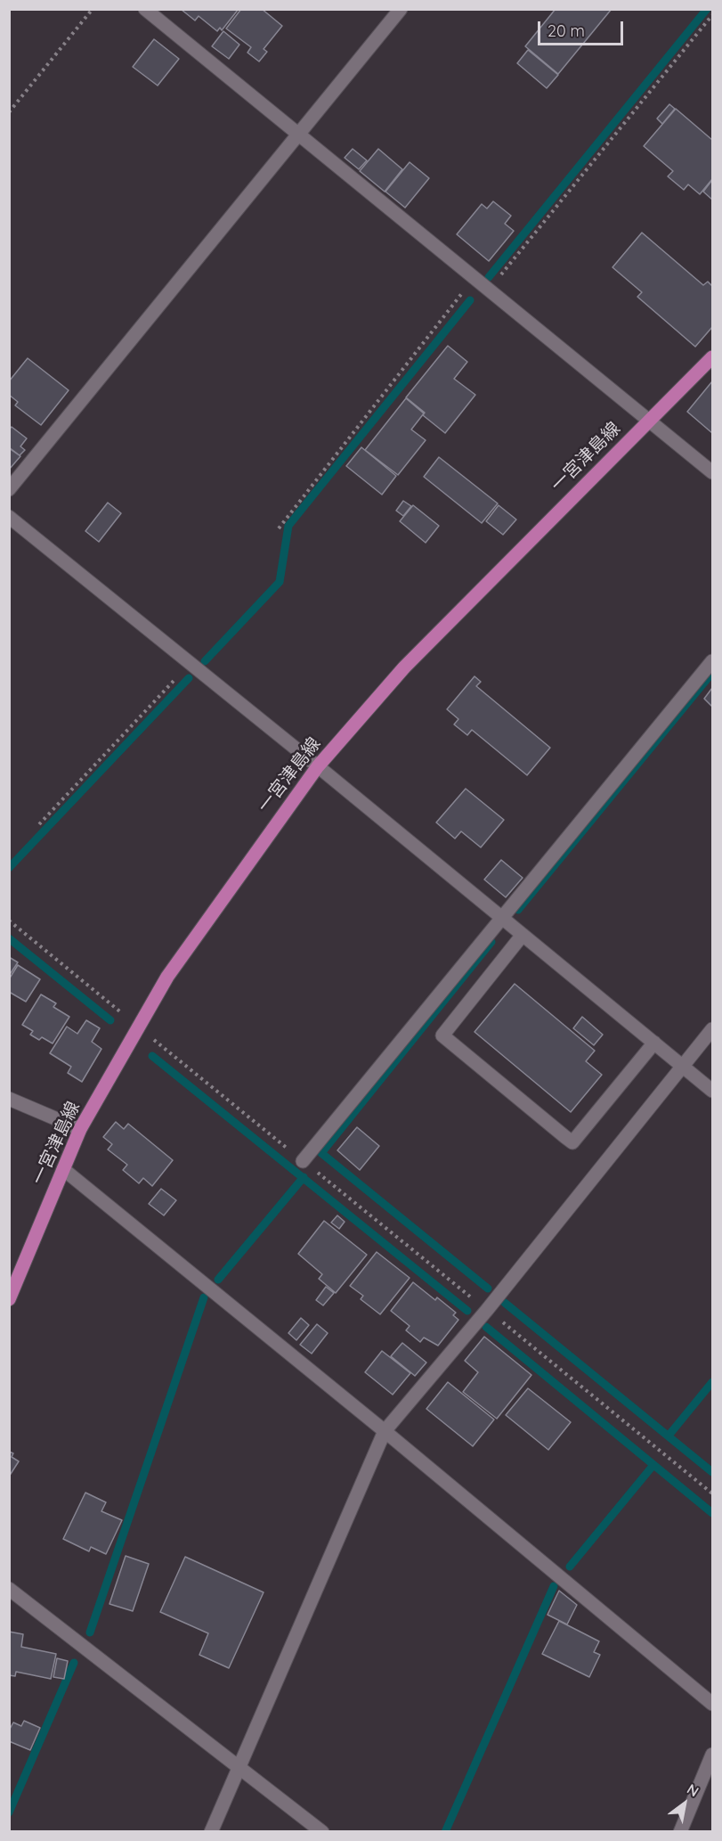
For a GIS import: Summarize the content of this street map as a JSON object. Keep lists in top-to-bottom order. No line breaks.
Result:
{"streets":{"main road":["一宮津島線"]},"scale_bar":"20 m","north":"top right"}
